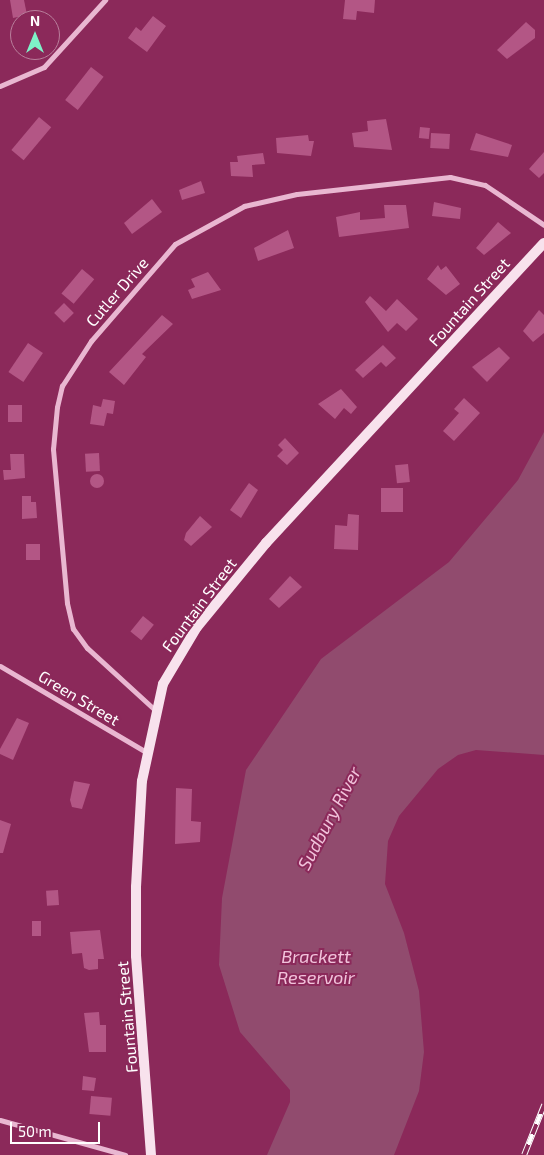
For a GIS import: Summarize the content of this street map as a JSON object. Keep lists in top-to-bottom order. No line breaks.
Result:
{"streets":{"street":["Cutler Drive","Fountain Street","Green Street"]},"crossings":[["Cutler Drive","Fountain Street"],["Fountain Street","Green Street"]],"water":["Sudbury River","Brackett Reservoir"],"scale_bar":"50 m","north":"top"}
